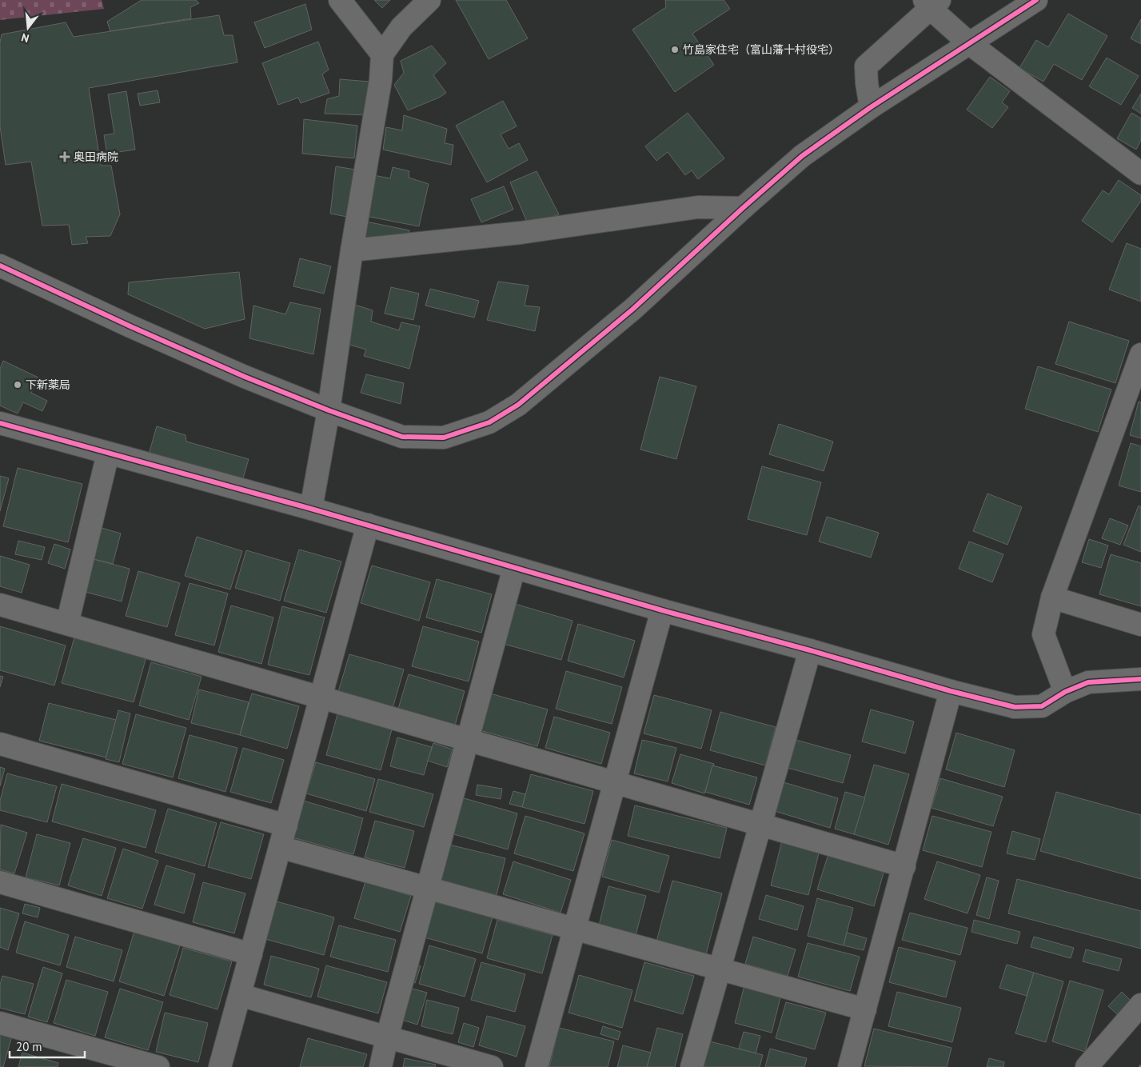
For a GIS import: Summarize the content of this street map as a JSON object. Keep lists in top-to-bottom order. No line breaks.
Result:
{"places":{"other":["竹島家住宅（富山藩十村役宅）","下新薬局"],"health":["奥田病院"]},"scale_bar":"20 m","north":"bottom"}
